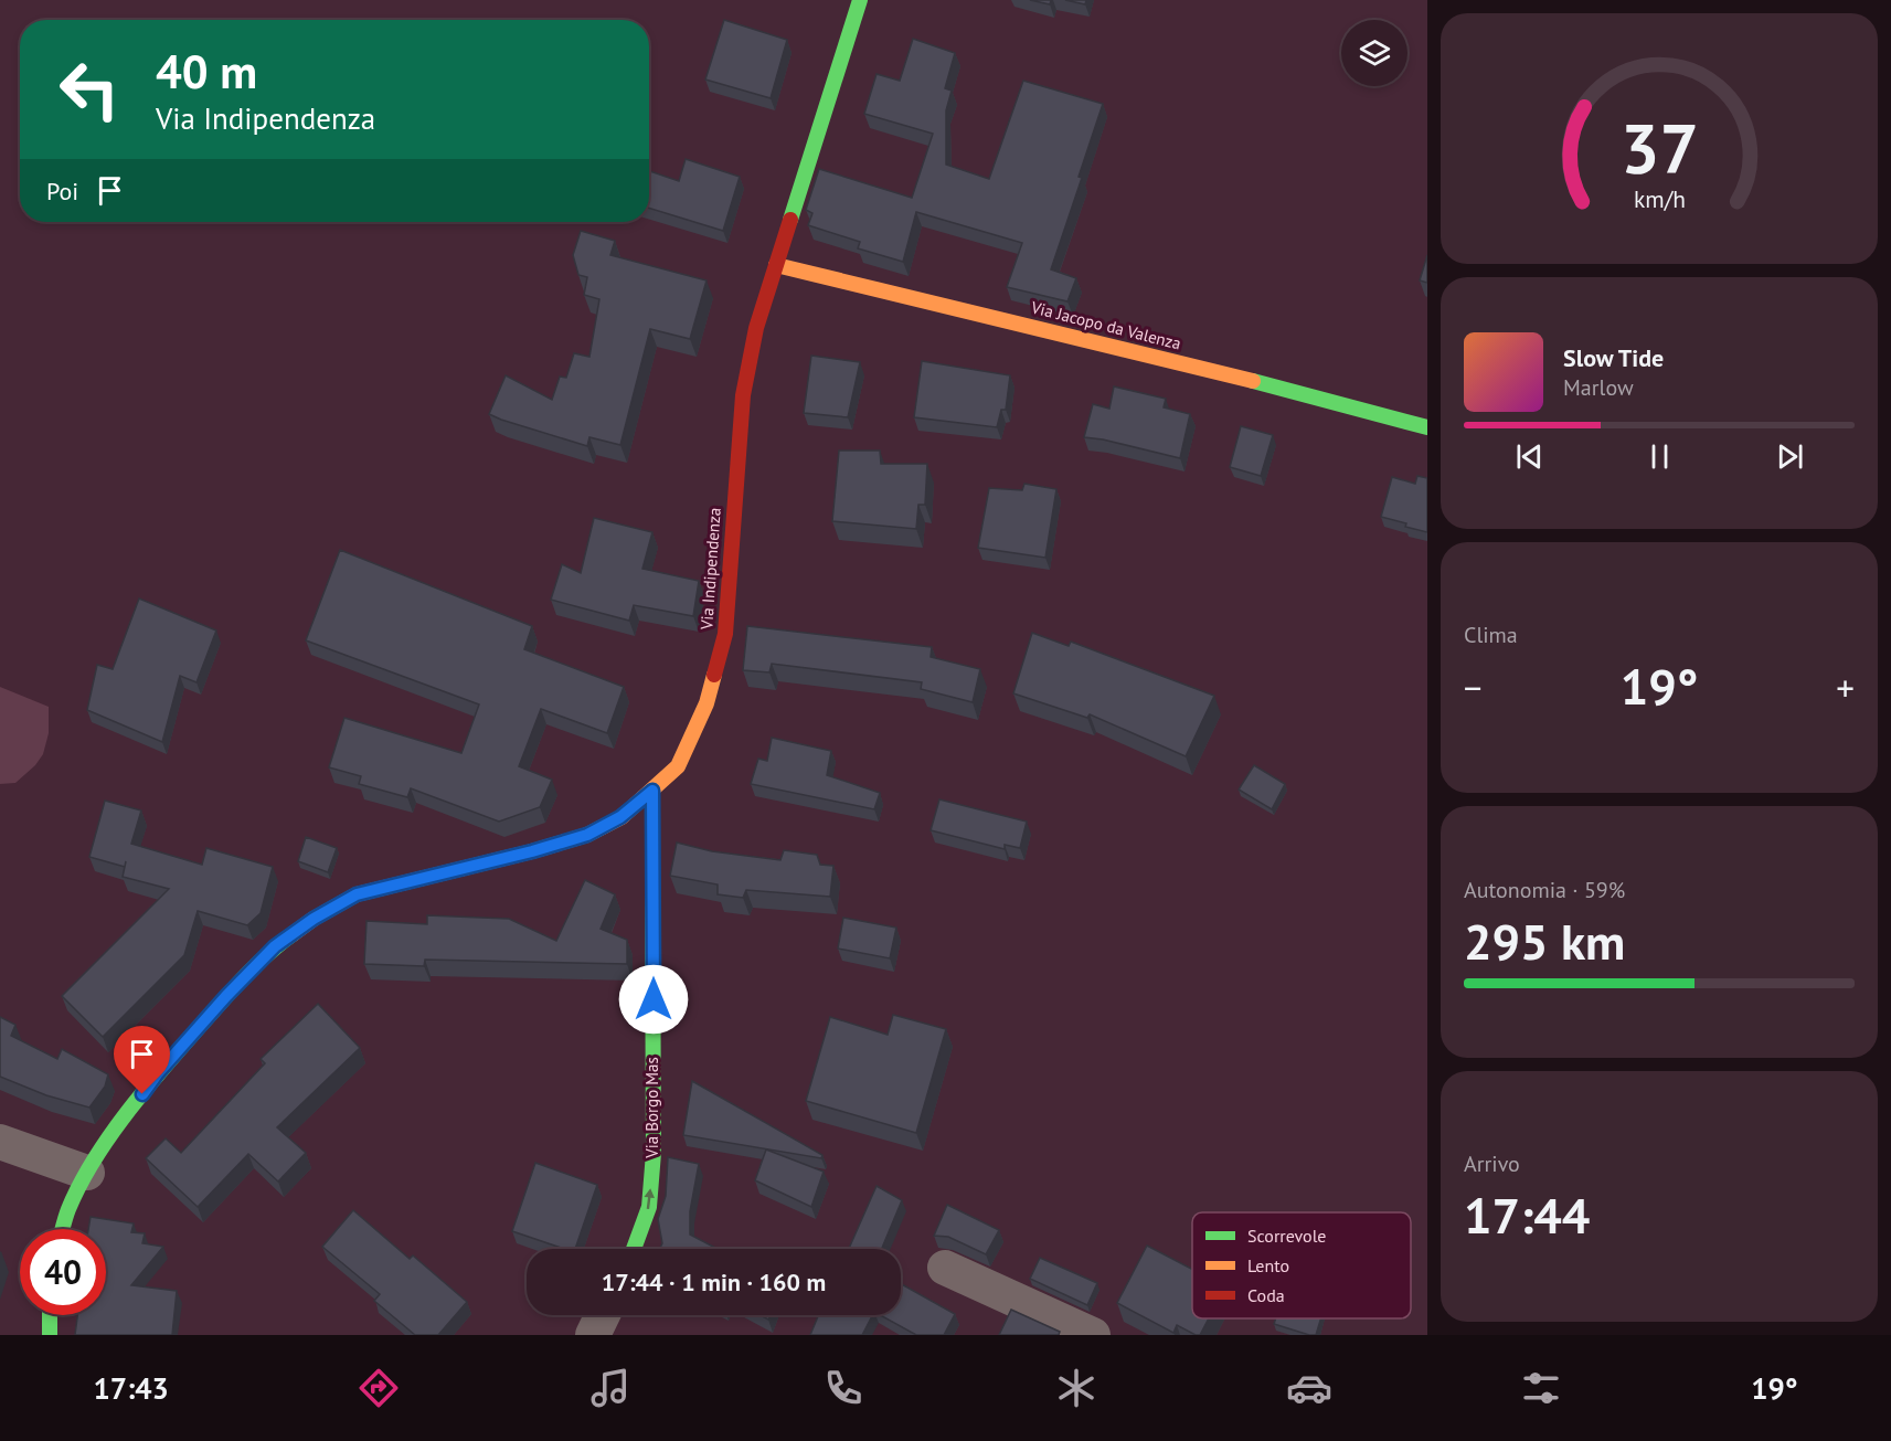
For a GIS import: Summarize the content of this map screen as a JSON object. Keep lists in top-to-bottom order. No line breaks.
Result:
{"streets":{"main road":["Via Jacopo da Valenza","Via Indipendenza","Via Borgo Mas"]},"crossings":[["Via Jacopo da Valenza","Via Indipendenza"],["Via Indipendenza","Via Borgo Mas"]],"one_way":["Via Borgo Mas"],"legend":["Scorrevole","Lento","Coda"],"page":{"turn":["40 m","Via Indipendenza"],"then":"Poi","song":["Slow Tide","Marlow"],"tile":["Clima",["Autonomia · 59%","295 km"],["Arrivo","17:44"]],"heat":["−","19°","+"],"limit":"40","trip":"17:44 · 1 min · 160 m","tabs":["17:43","19°"],"gauge":["37","km/h"]}}
